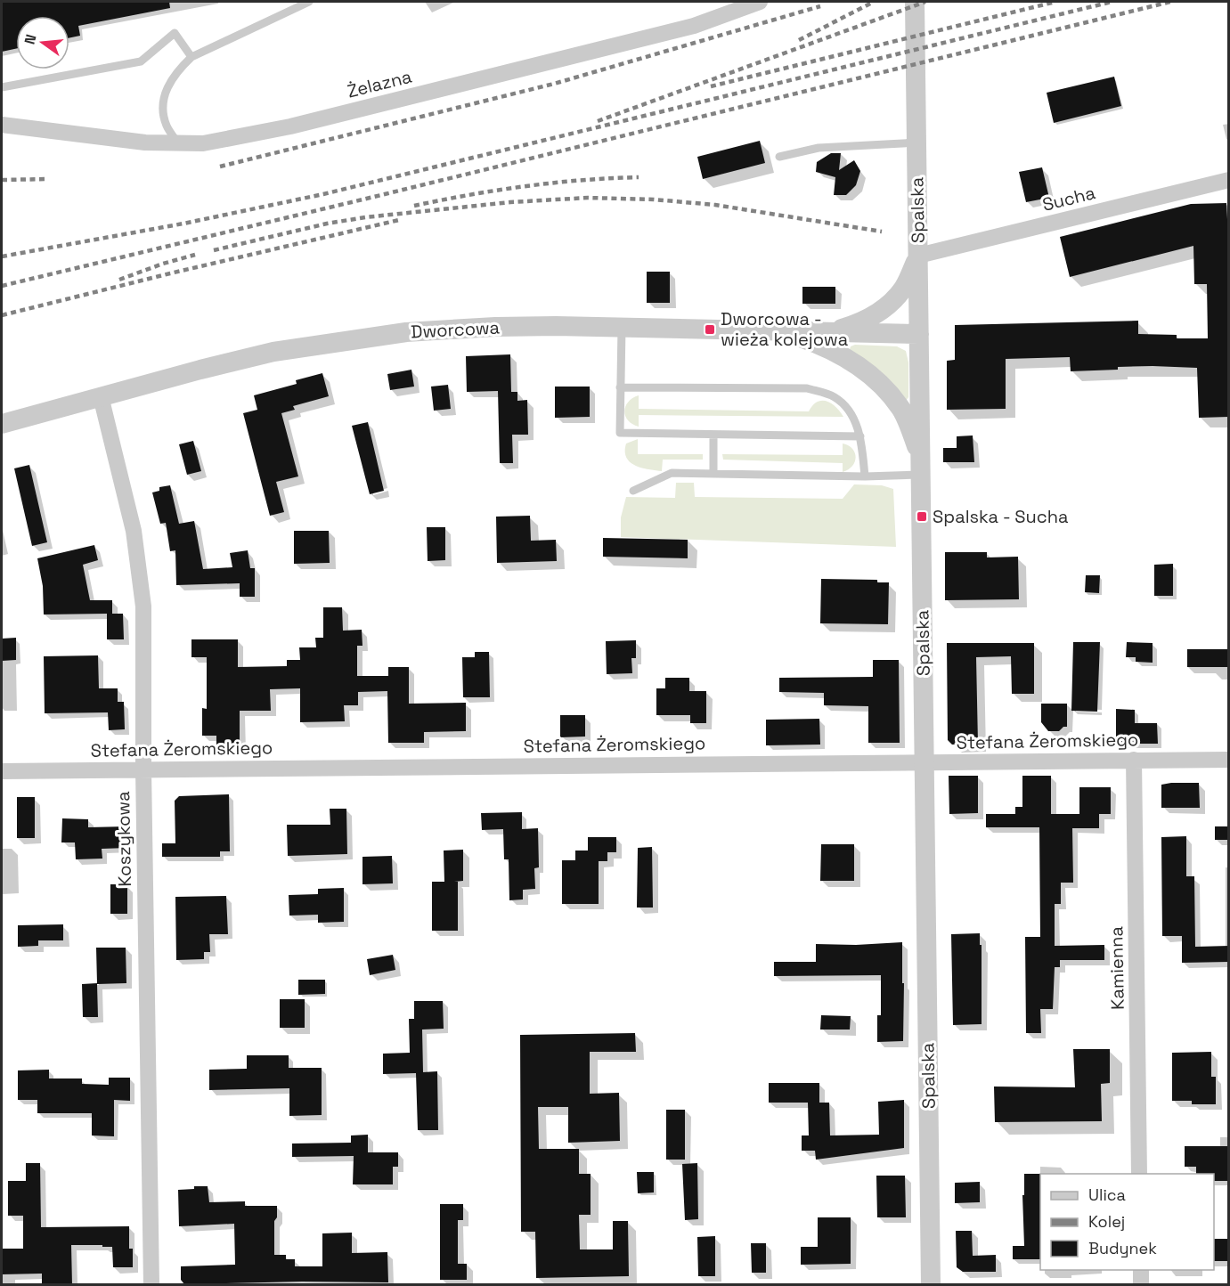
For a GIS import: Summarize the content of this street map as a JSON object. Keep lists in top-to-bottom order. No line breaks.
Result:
{"streets":{"street":["Żelazna","Sucha","Spalska","Dworcowa","Stefana Żeromskiego","Koszykowa","Kamienna"]},"crossings":[["Sucha","Spalska"],["Spalska","Dworcowa"],["Spalska","Stefana Żeromskiego"],["Dworcowa","Koszykowa"],["Stefana Żeromskiego","Koszykowa"],["Stefana Żeromskiego","Kamienna"]],"places":{"transit":["Dworcowa - wieża kolejowa","Spalska - Sucha"]},"legend":["Ulica","Kolej","Budynek"],"north":"left"}
